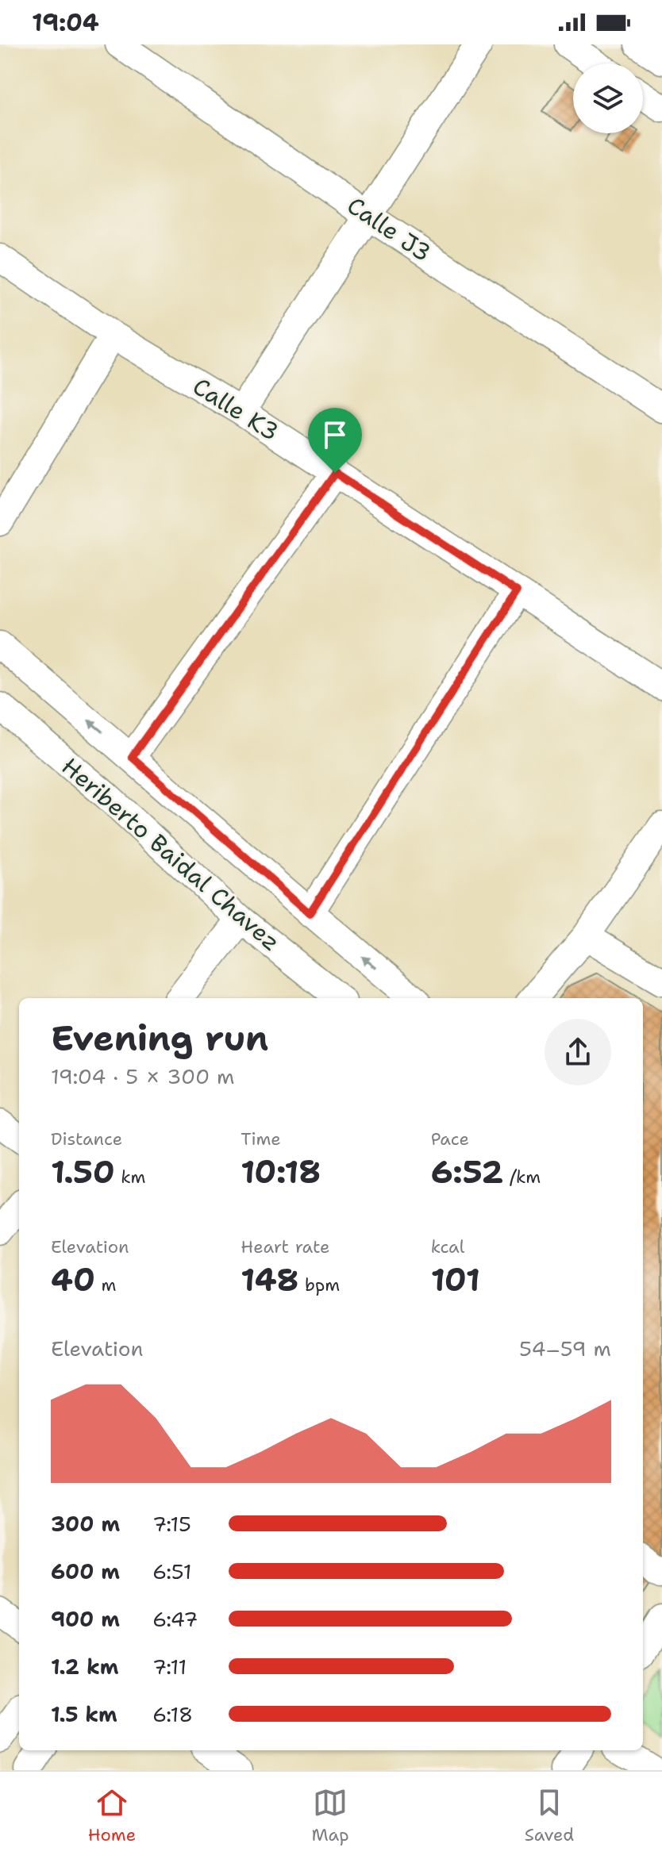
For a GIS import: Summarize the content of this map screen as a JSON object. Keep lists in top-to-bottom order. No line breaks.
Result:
{"streets":{"street":["Calle J3","Calle K3","Heriberto Baidal Chavez"]},"page":{"status":"19:04","heading":["Evening run","19:04 · 5 × 300 m"],"stats":[["Distance","1.50 km"],["Time","10:18"],["Pace","6:52 /km"],["Elevation","40 m"],["Heart rate","148 bpm"],["kcal","101"]],"chart":["Elevation","54–59 m"],"list":[{"name":"300 m","note":"7:15"},{"name":"600 m","note":"6:51"},{"name":"900 m","note":"6:47"},{"name":"1.2 km","note":"7:11"},{"name":"1.5 km","note":"6:18"}],"tabs":["Home","Map","Saved"]}}
